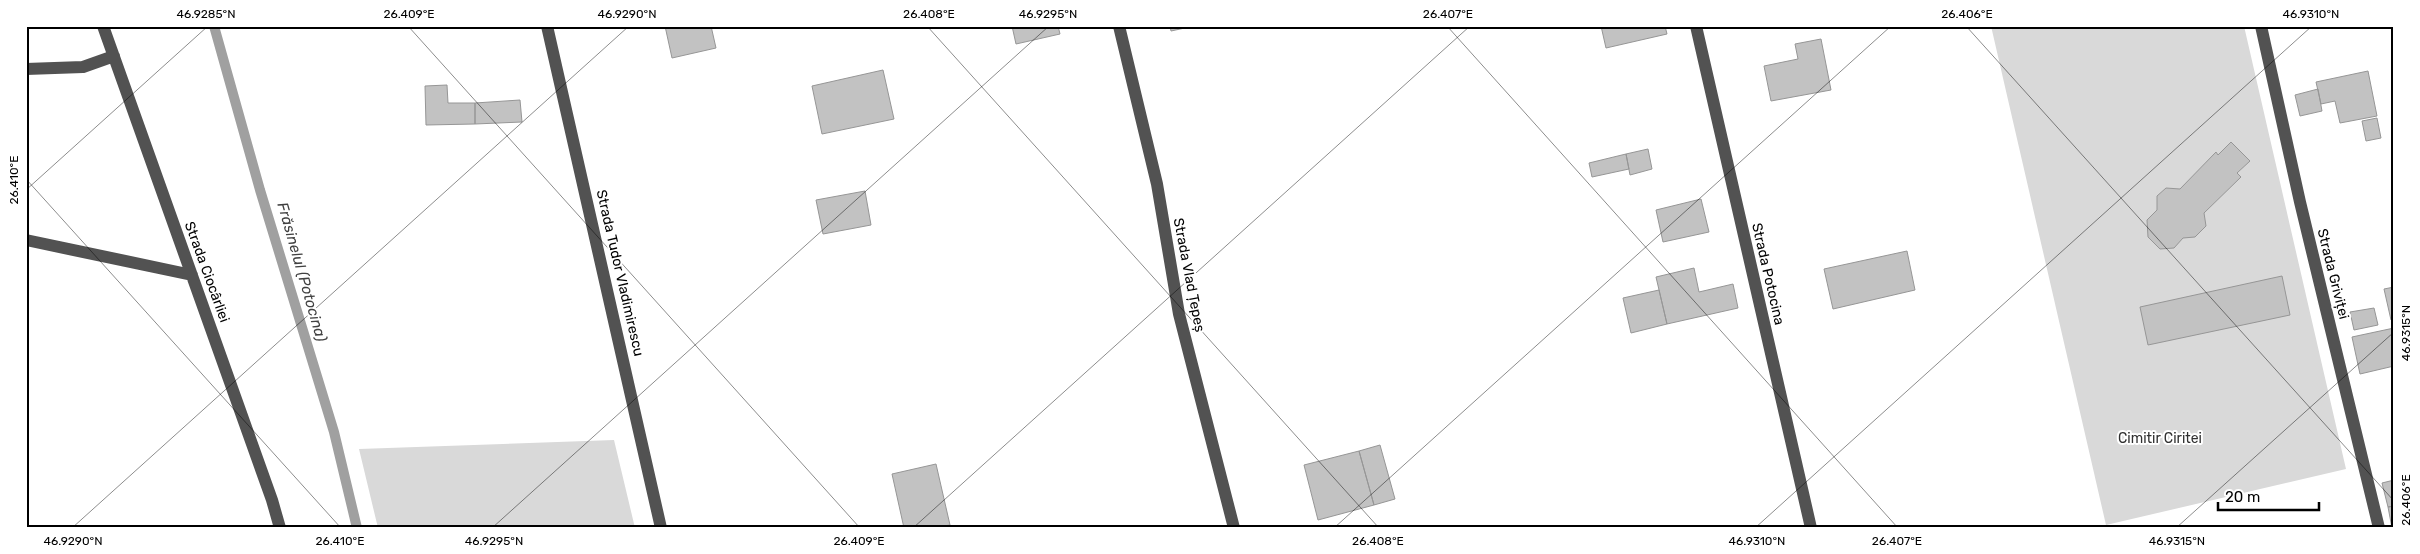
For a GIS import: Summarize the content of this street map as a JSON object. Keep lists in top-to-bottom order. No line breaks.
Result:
{"streets":{"street":["Strada Ciocârliei","Strada Tudor Vladimirescu","Strada Potocina","Strada Griviței","Strada Vlad Țepeș"]},"water":["Frăsinelul (Potocina)"],"parks":["Cimitir Ciritei"],"scale_bar":"20 m","coordinates":["46.9285°N","26.409°E","46.9290°N","26.408°E","46.9295°N","26.407°E","26.406°E","46.9310°N","26.410°E","46.9315°N"]}
